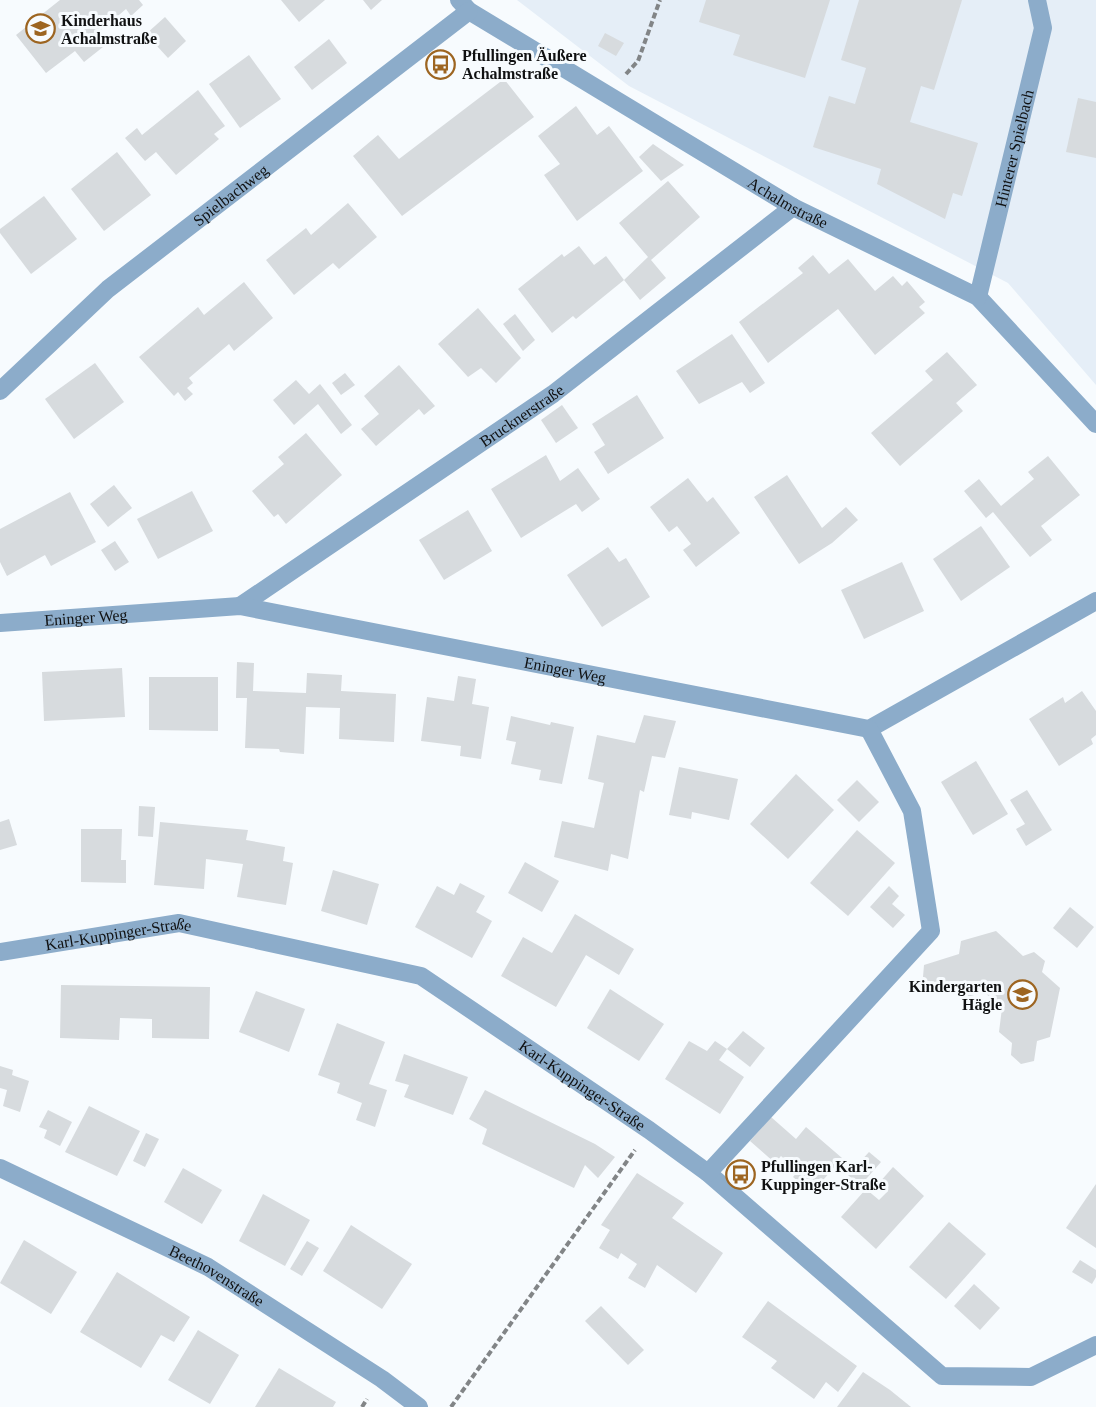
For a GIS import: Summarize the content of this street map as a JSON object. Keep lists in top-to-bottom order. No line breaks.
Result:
{"streets":{"street":["Hinterer Spielbach","Spielbachweg","Achalmstraße","Brucknerstraße","Eninger Weg","Karl-Kuppinger-Straße","Beethovenstraße"]},"crossings":[["Hinterer Spielbach","Achalmstraße"],["Spielbachweg","Achalmstraße"],["Achalmstraße","Brucknerstraße"],["Brucknerstraße","Eninger Weg"]],"places":{"school or university":["Kinderhaus Achalmstraße","Kindergarten Hägle"],"bus stop":["Pfullingen Äußere Achalmstraße","Pfullingen Karl- Kuppinger-Straße"]}}
